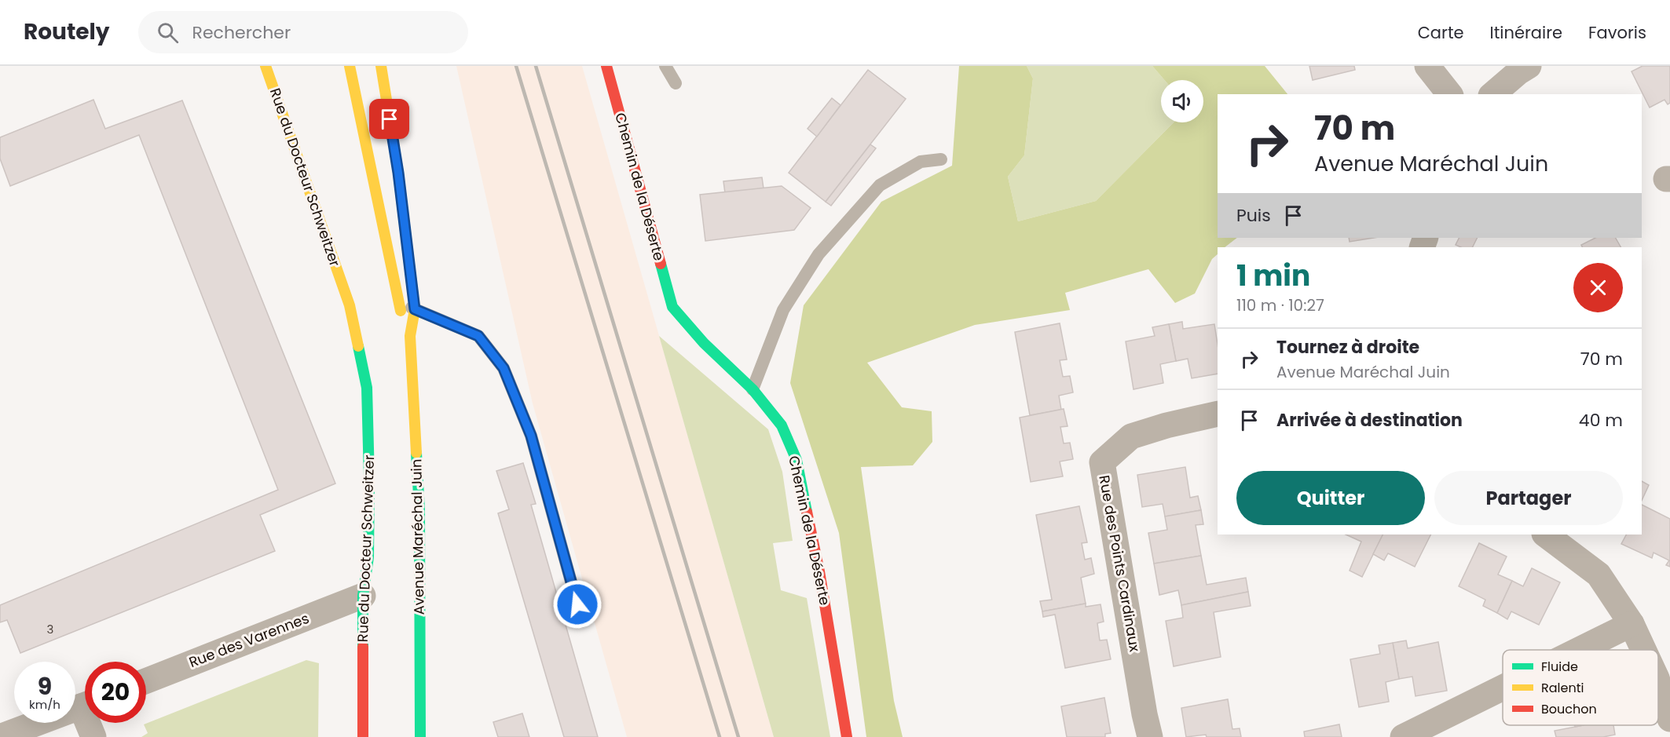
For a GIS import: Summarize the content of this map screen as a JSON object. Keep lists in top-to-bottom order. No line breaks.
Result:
{"streets":{"street":["Rue du Docteur Schweitzer","Chemin de la Déserte","Avenue Maréchal Juin","Rue des Points Cardinaux","Rue des Varennes"]},"crossings":[["Rue du Docteur Schweitzer","Rue des Varennes"]],"house_numbers":["3"],"legend":["Fluide","Ralenti","Bouchon"],"page":{"header":"Routely","search":"Rechercher","nav":["Carte","Itinéraire","Favoris"],"turn":["70 m","Avenue Maréchal Juin"],"then":"Puis","heading":["1 min","110 m · 10:27"],"list":[{"name":"Tournez à droite","note":"Avenue Maréchal Juin","value":"70 m"},{"name":"Arrivée à destination","value":"40 m"}],"buttons":["Quitter","Partager"],"speed":"9 km/h","limit":"20"}}
